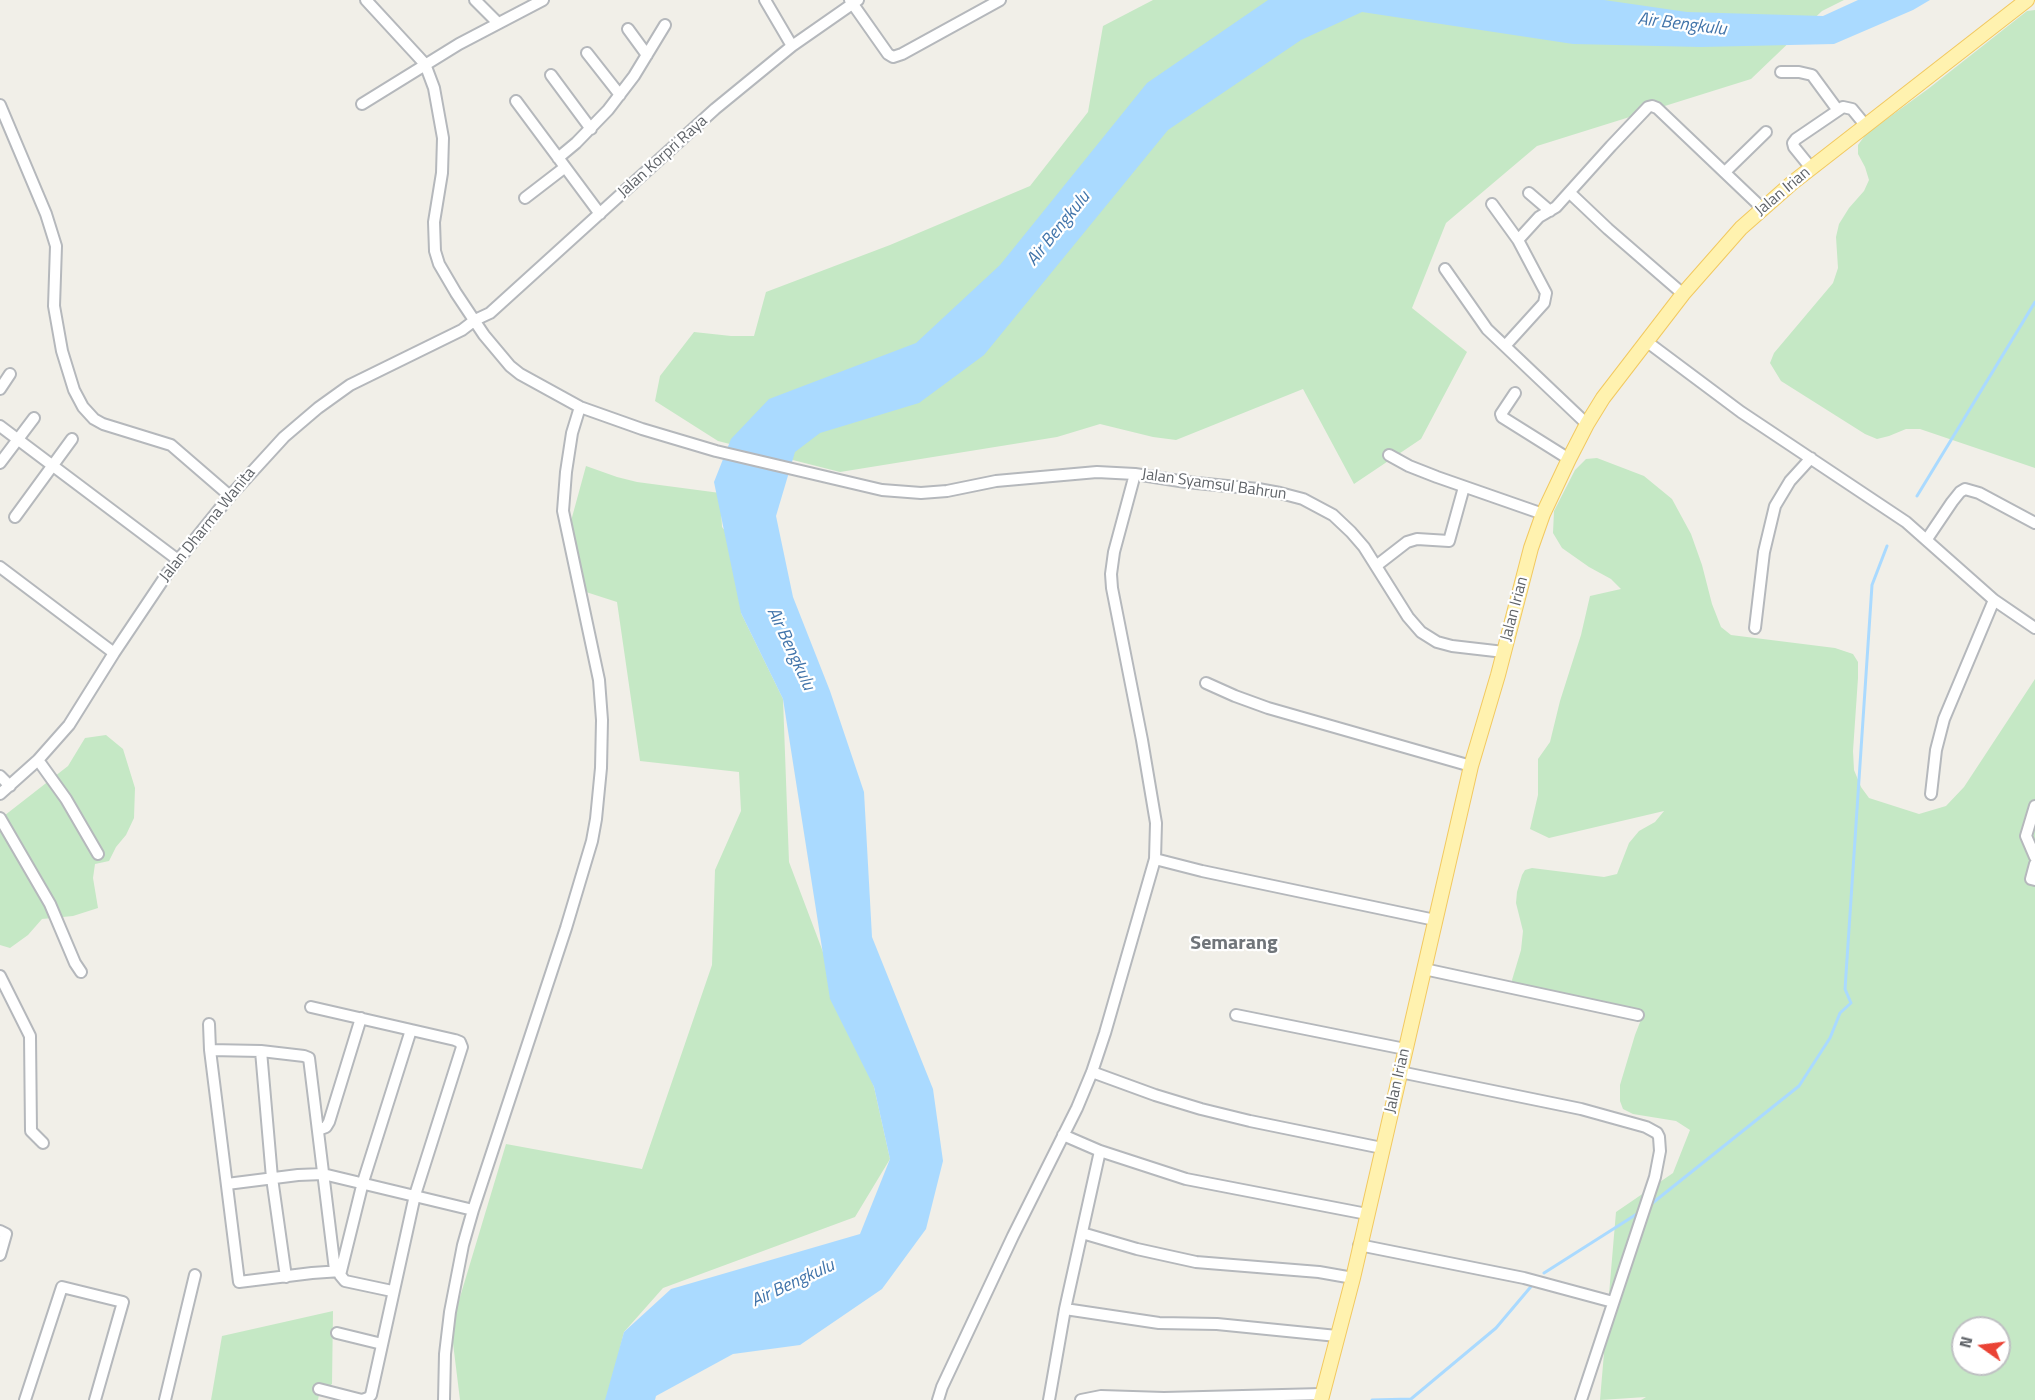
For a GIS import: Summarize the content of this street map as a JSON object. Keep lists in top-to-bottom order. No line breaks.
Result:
{"streets":{"main road":["Jalan Irian"],"street":["Jalan Korpri Raya","Jalan Syamsul Bahrun","Jalan Dharma Wanita"]},"crossings":[["Jalan Korpri Raya","Jalan Dharma Wanita"],["Jalan Irian","Jalan Syamsul Bahrun"]],"districts":["Semarang"],"water":["Air Bengkulu"],"north":"left"}
